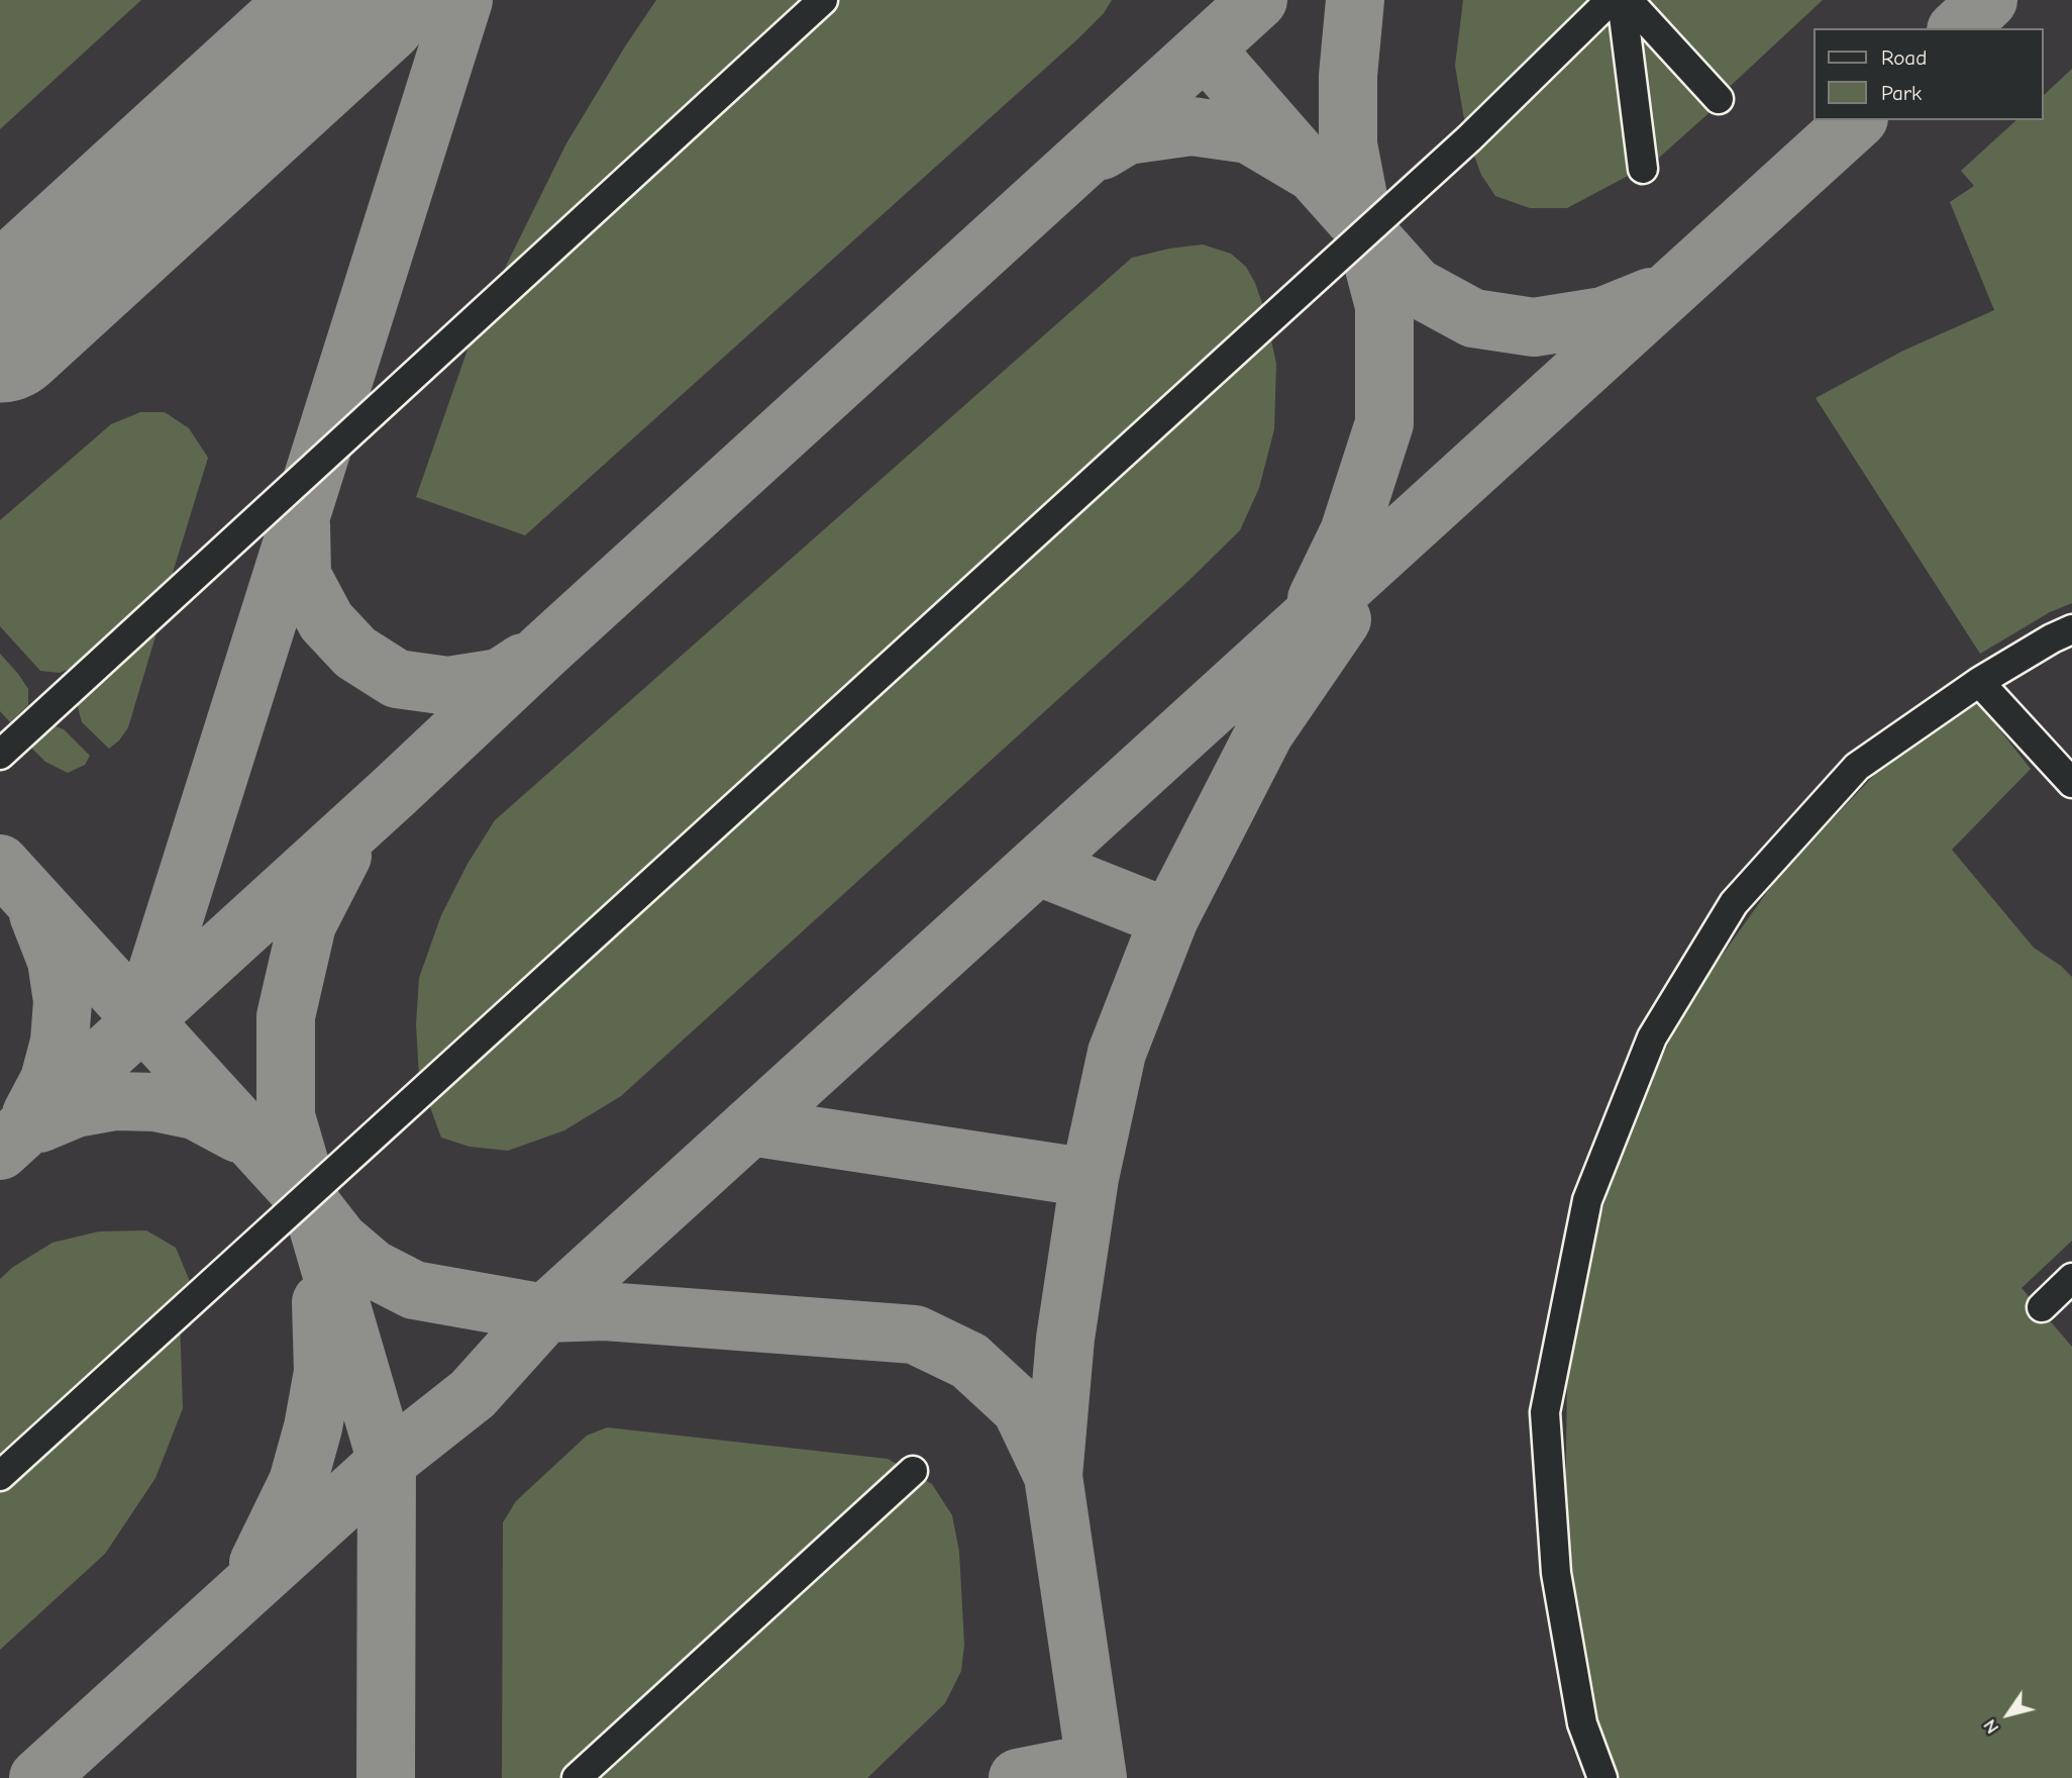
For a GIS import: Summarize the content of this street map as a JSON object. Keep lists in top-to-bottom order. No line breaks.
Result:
{"legend":["Road","Park"],"north":"bottom left"}
